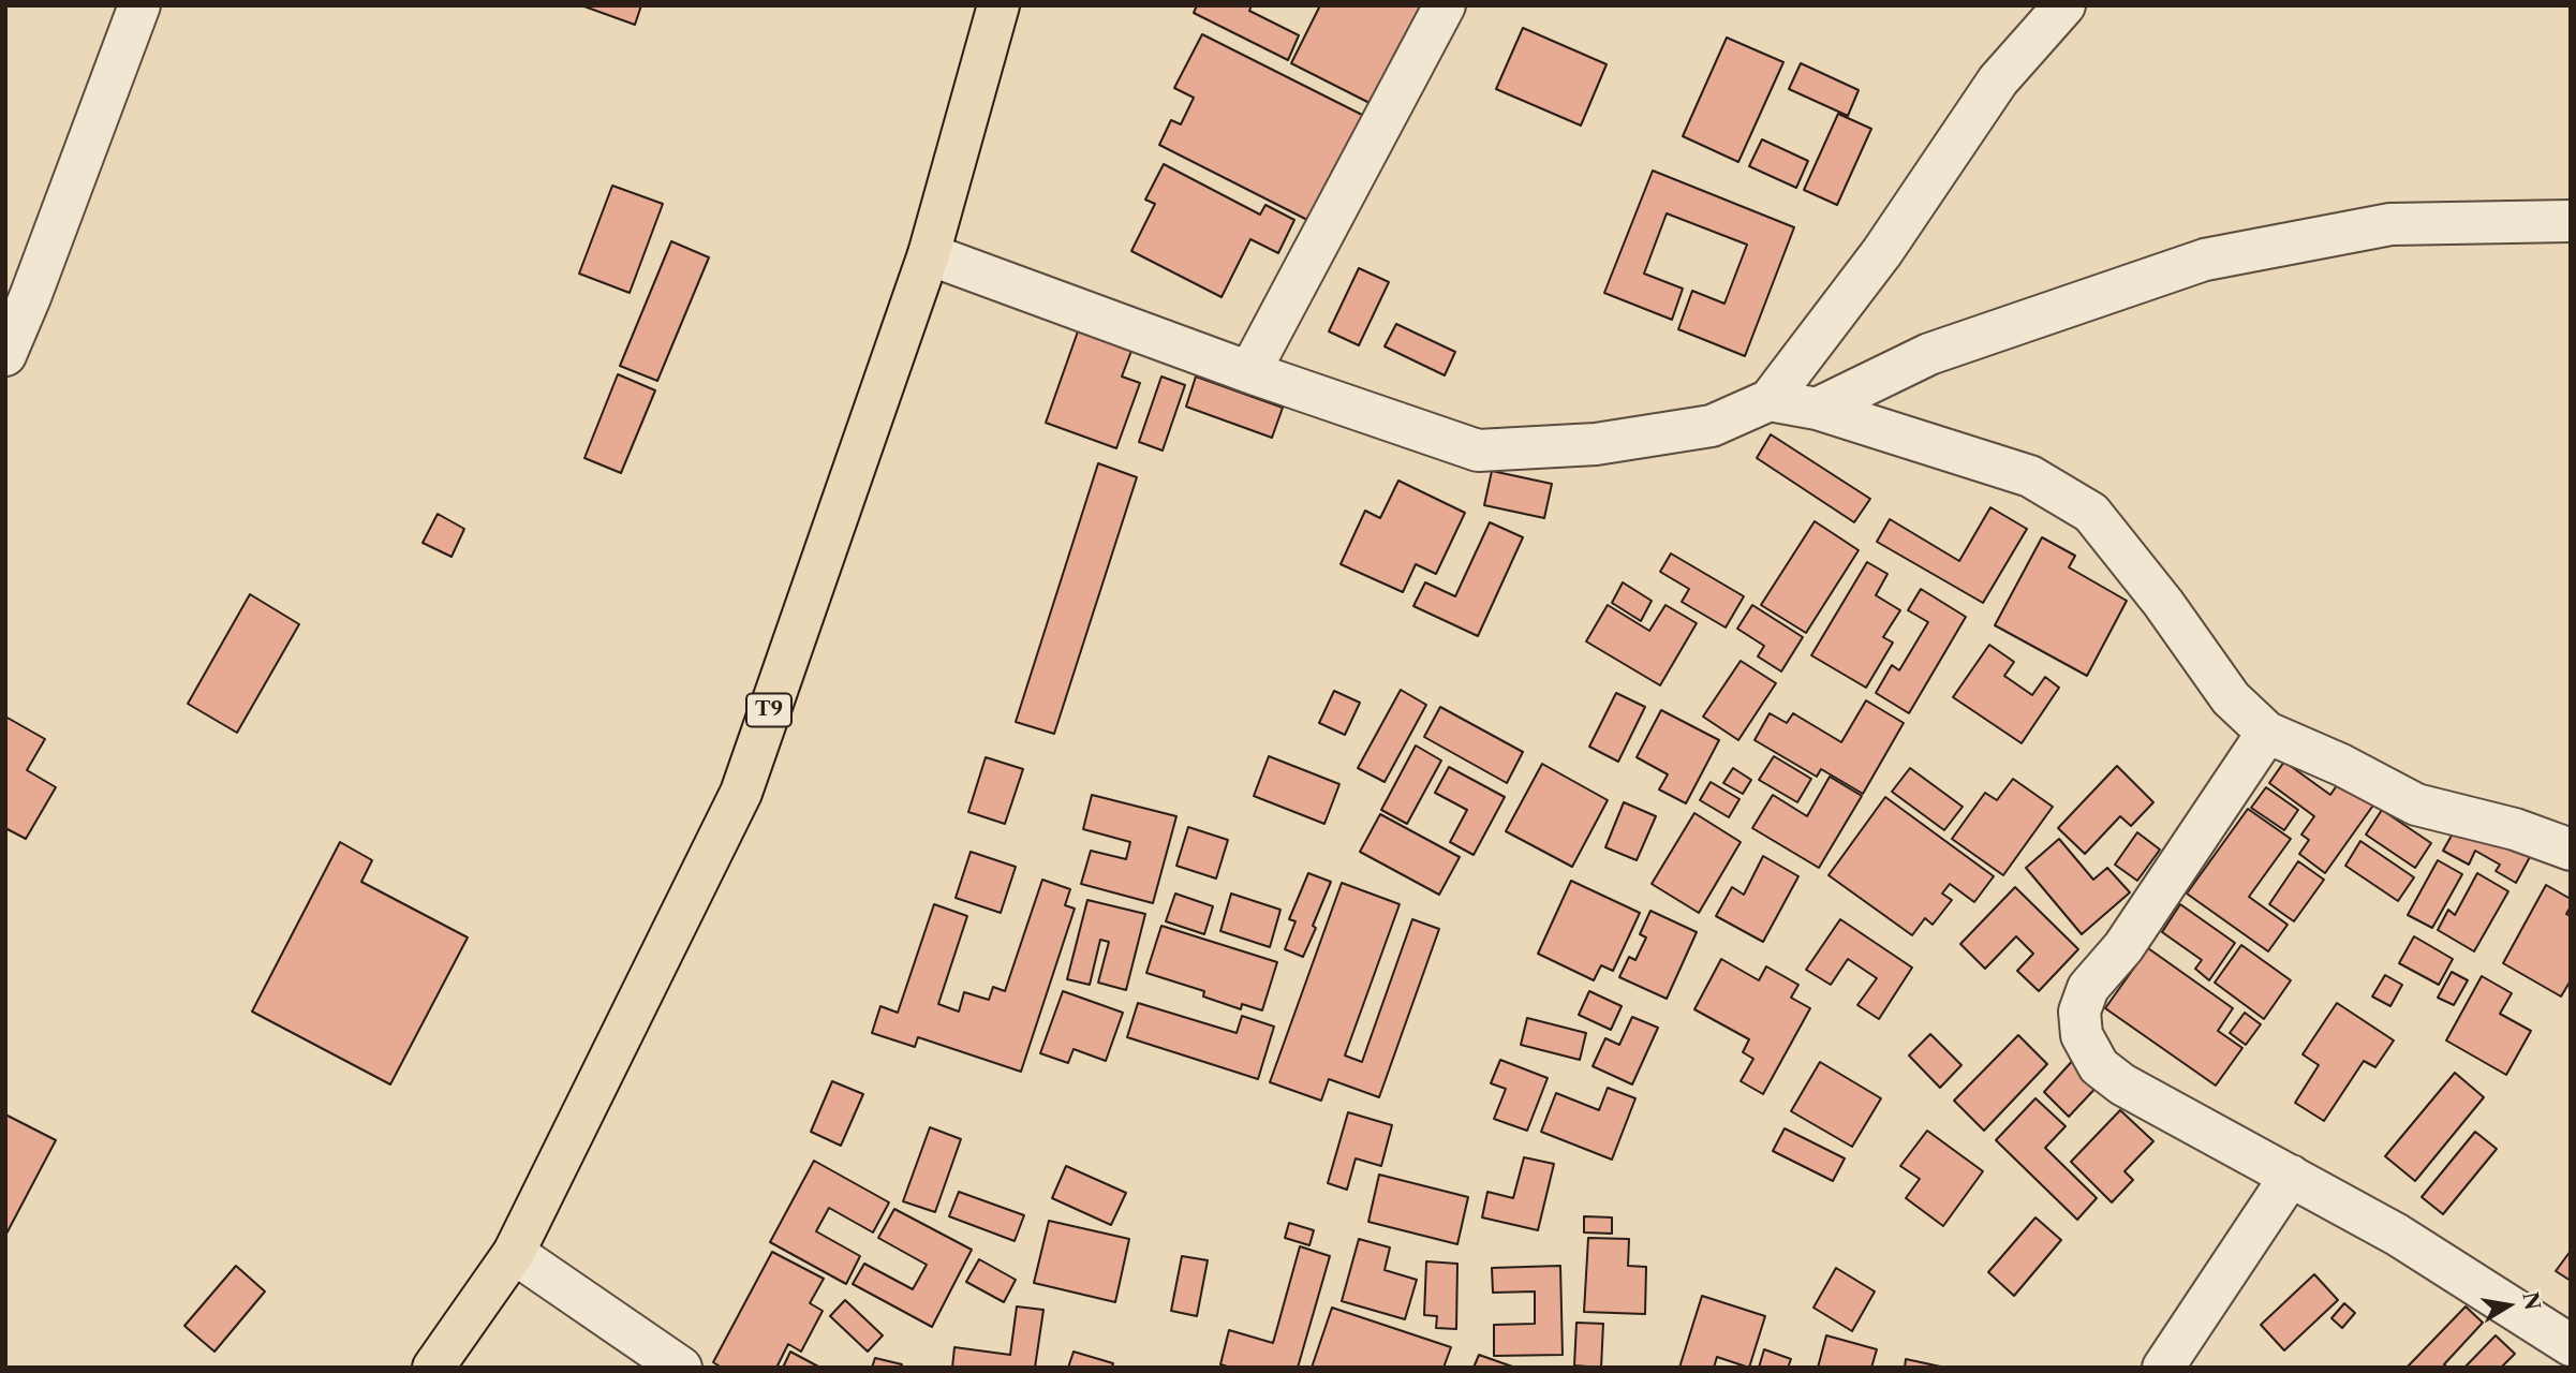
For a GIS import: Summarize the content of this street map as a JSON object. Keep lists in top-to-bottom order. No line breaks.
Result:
{"streets":{"highway":["T9"]},"north":"right"}
